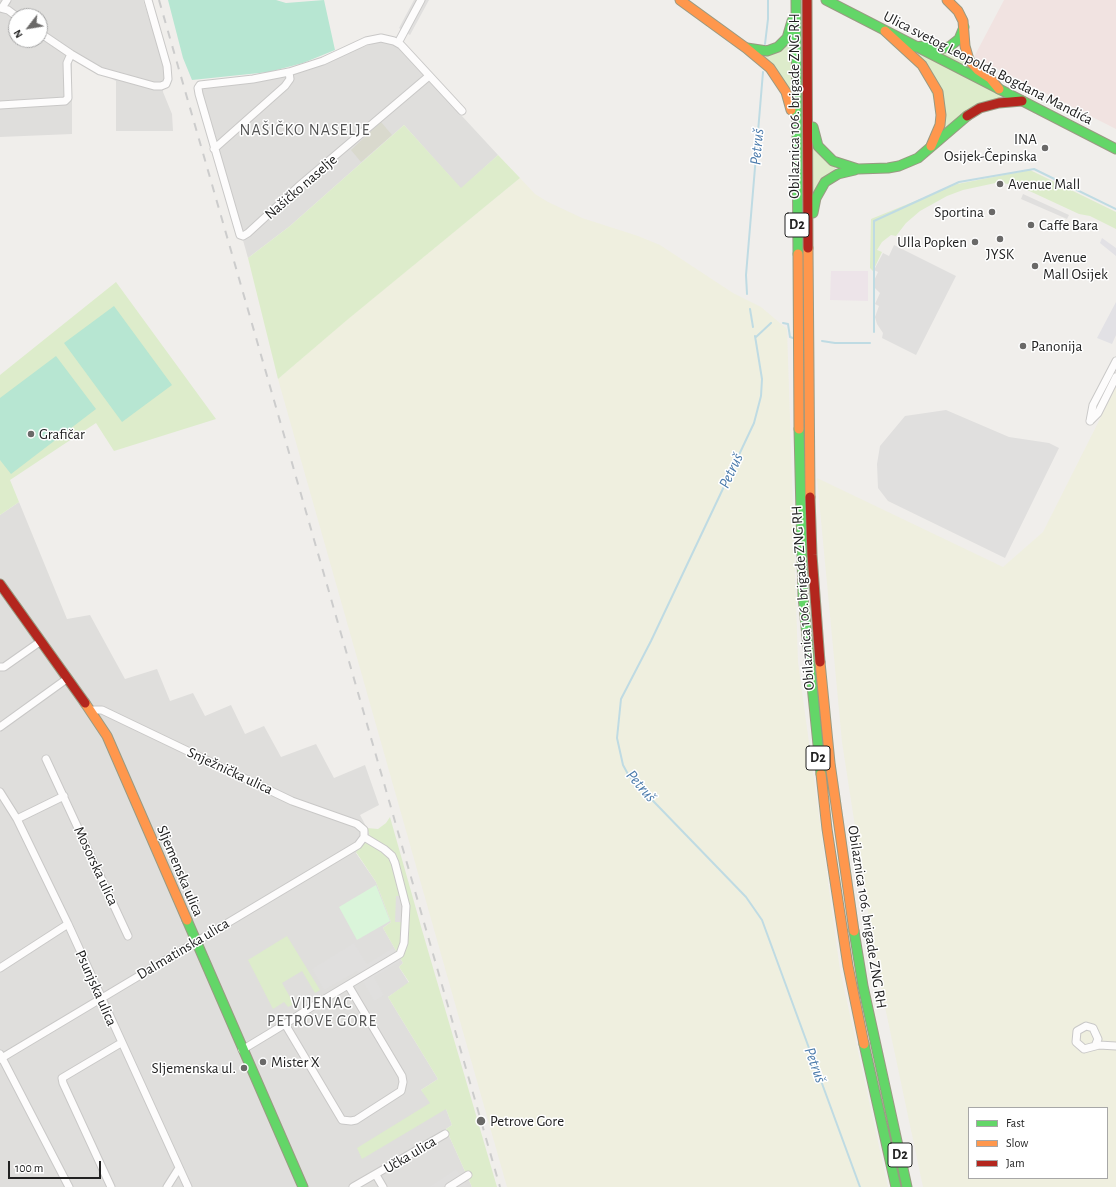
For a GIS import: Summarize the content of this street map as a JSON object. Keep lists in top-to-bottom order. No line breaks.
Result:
{"streets":{"main road":["Ulica svetog Leopolda Bogdana Mandića","Obilaznica 106. brigade ZNG RH","D2","Sljemenska ulica"],"street":["Našičko naselje","Snježnička ulica","Mosorska ulica","Dalmatinska ulica","Psunjska ulica","Učka ulica"]},"crossings":[["Snježnička ulica","Sljemenska ulica"],["Snježnička ulica","Dalmatinska ulica"],["Sljemenska ulica","Dalmatinska ulica"],["Dalmatinska ulica","Psunjska ulica"]],"districts":["NAŠIČKO NASELJE","VIJENAC PETROVE GORE"],"water":["Petruš"],"places":["INA Osijek-Čepinska","Avenue Mall","Sportina","Caffe Bara","JYSK","Ulla Popken","Avenue Mall Osijek","Panonija","Grafičar","Mister X","Sljemenska ul.","Petrove Gore"],"legend":["Fast","Slow","Jam"],"scale_bar":"100 m","north":"bottom left"}
